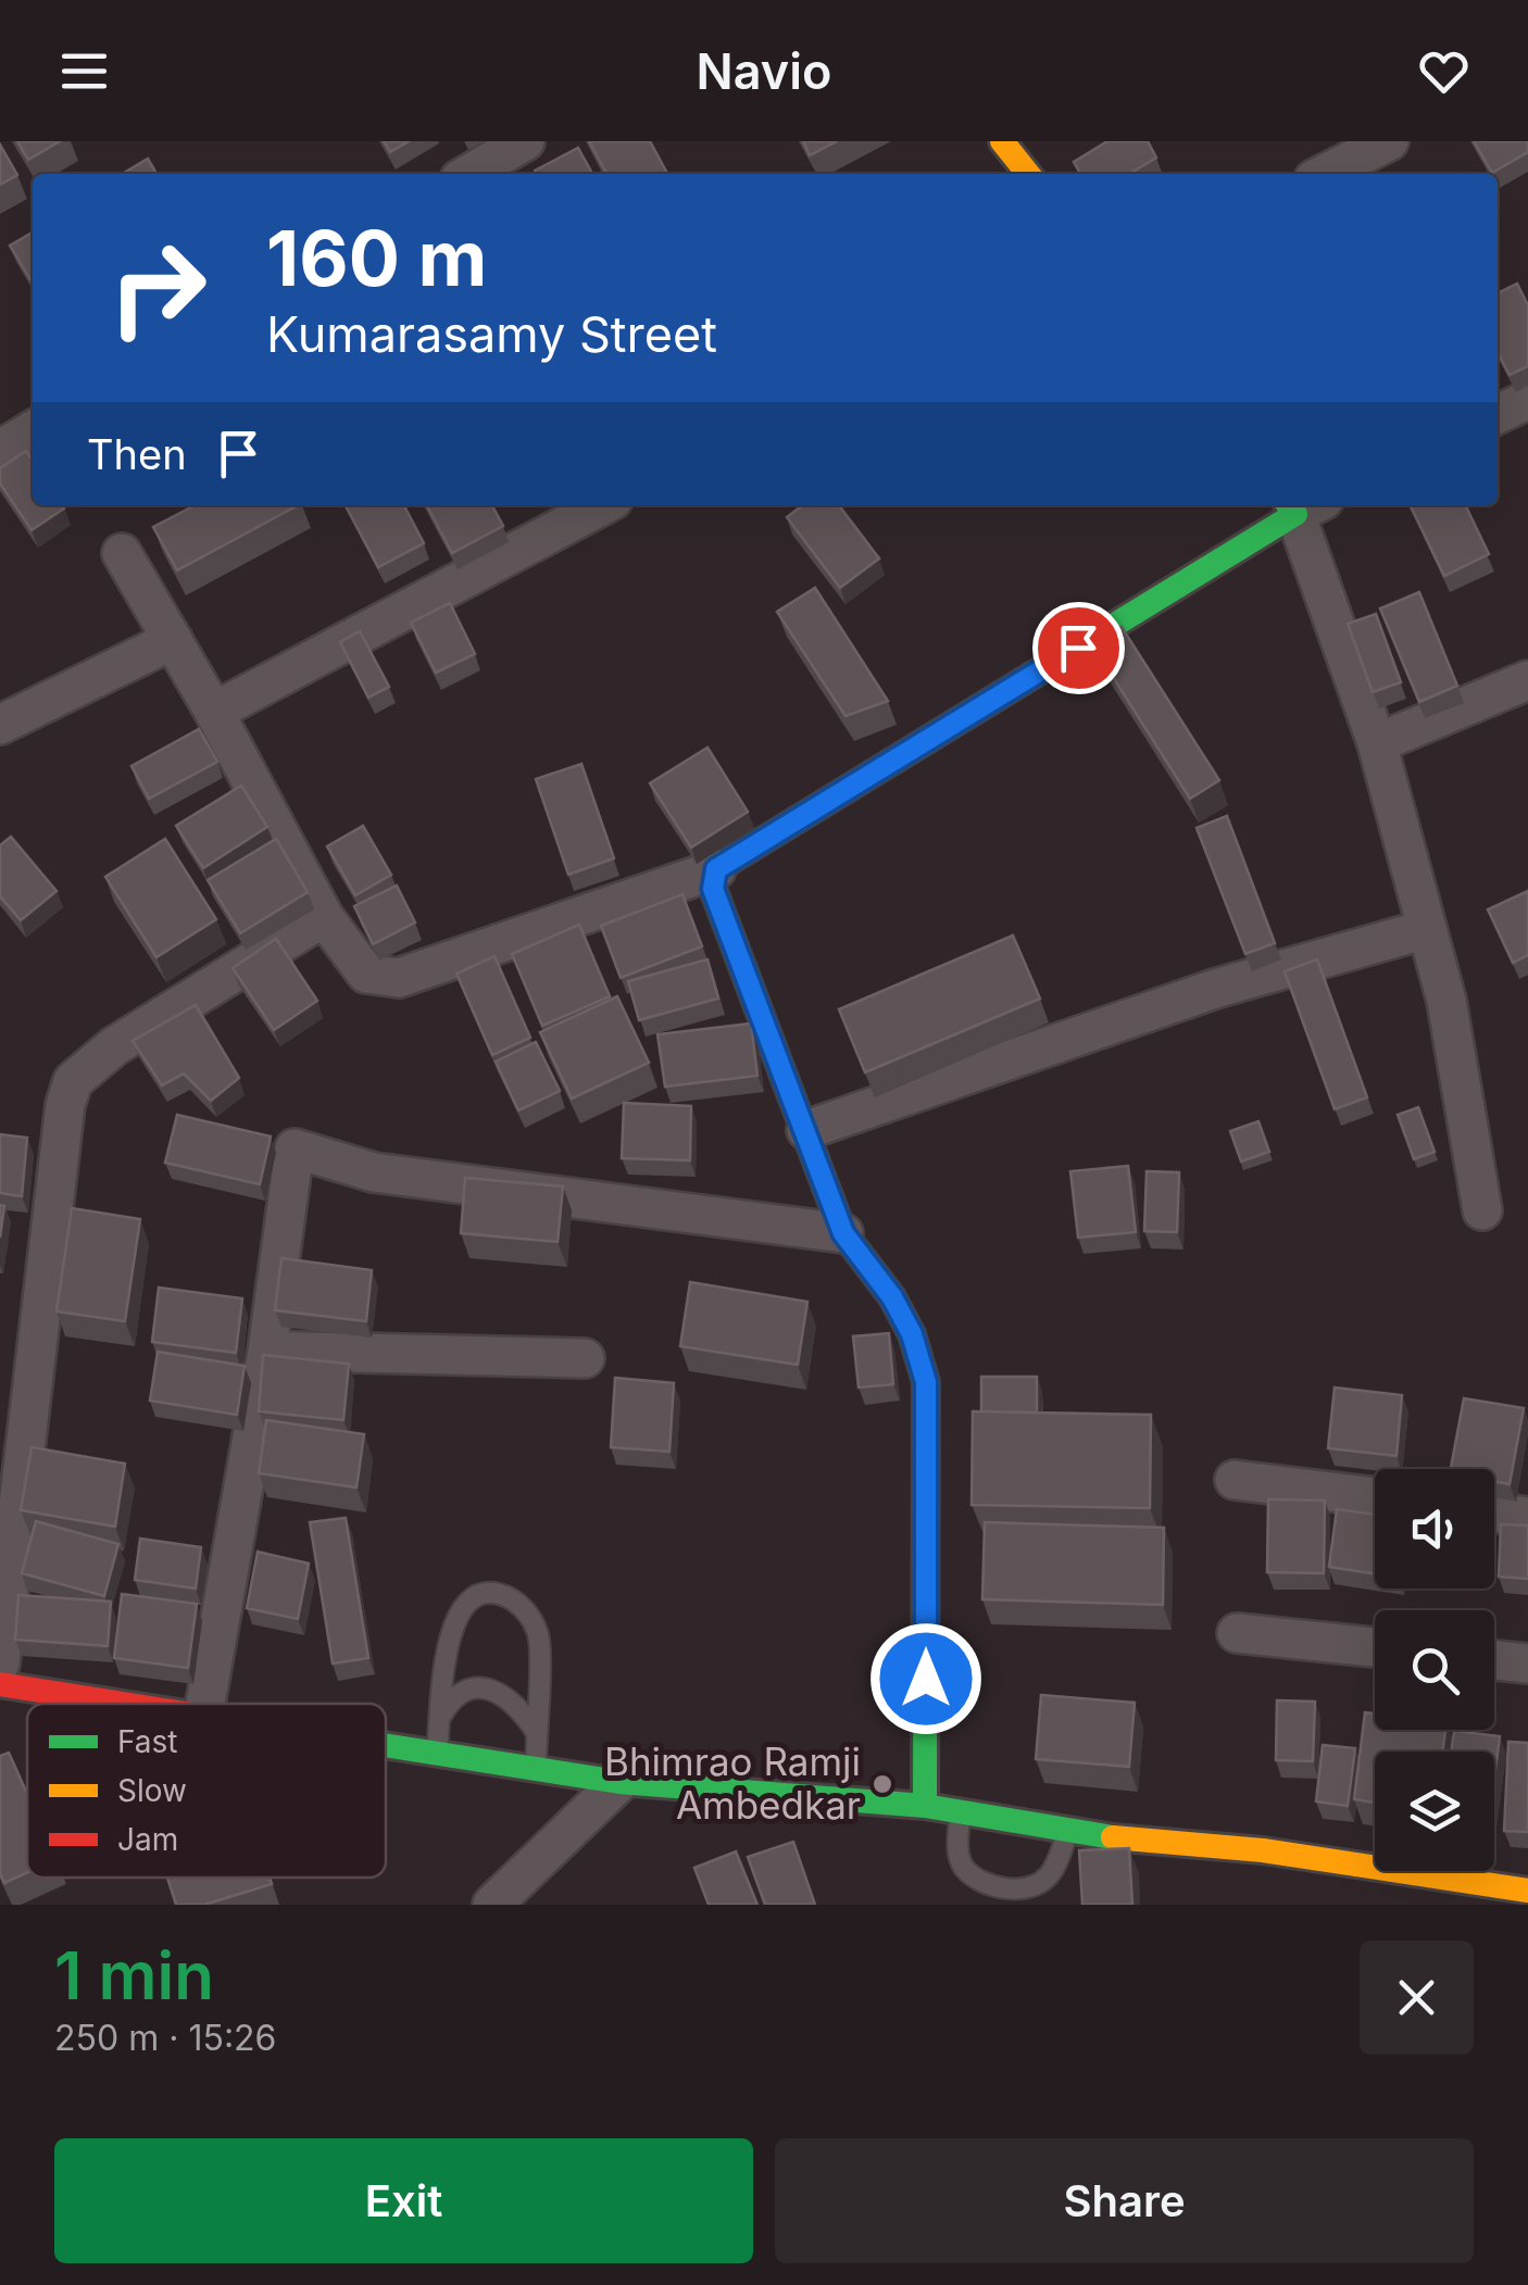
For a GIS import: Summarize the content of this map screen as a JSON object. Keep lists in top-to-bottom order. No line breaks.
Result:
{"places":["Bhimrao Ramji Ambedkar"],"legend":["Fast","Slow","Jam"],"page":{"header":"Navio","turn":["160 m","Kumarasamy Street"],"then":"Then","heading":["1 min","250 m · 15:26"],"buttons":["Exit","Share"]}}
